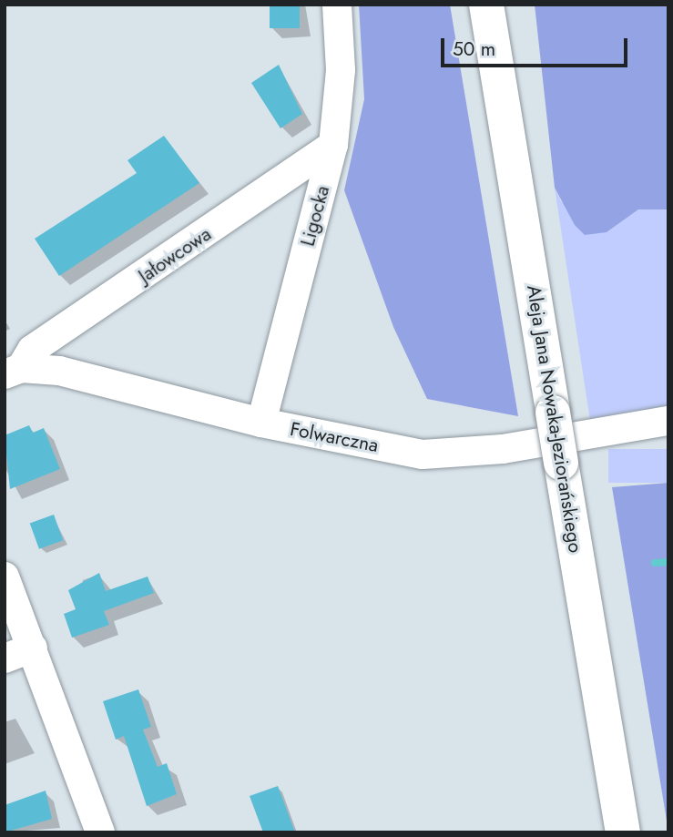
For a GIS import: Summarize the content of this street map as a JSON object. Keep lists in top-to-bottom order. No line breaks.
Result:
{"streets":{"main road":["Aleja Jana Nowaka-Jeziorańskiego"],"street":["Ligocka","Jałowcowa","Folwarczna"]},"crossings":[["Ligocka","Jałowcowa"],["Ligocka","Folwarczna"],["Jałowcowa","Folwarczna"]],"scale_bar":"50 m"}
